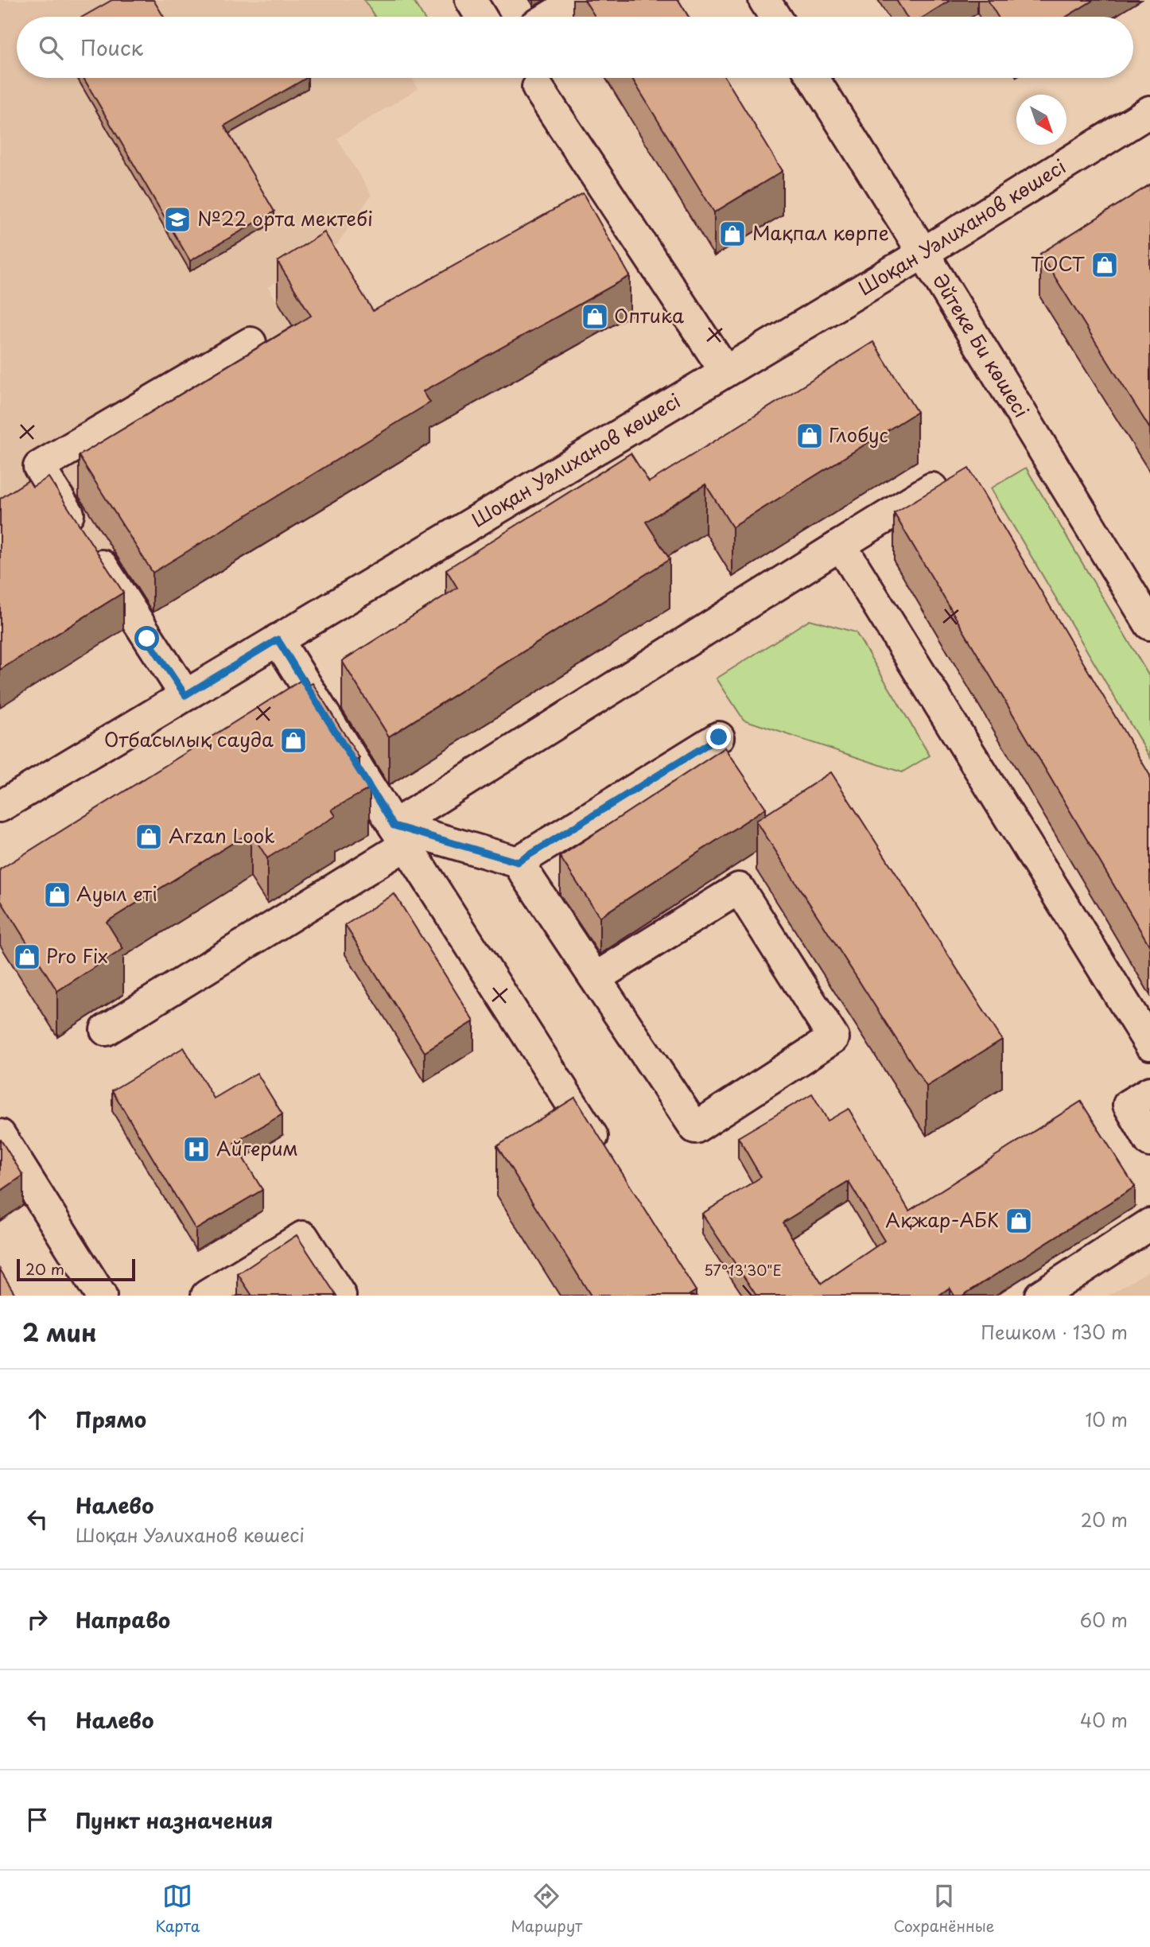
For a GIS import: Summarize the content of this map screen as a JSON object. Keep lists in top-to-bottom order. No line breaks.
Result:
{"streets":{"street":["Шоқан Уәлиханов көшесі","Әйтеке Би көшесі"]},"crossings":[["Шоқан Уәлиханов көшесі","Әйтеке Би көшесі"]],"places":{"school or university":["№22 орта мектебі"],"shop":["Мақпал көрпе","ТОСТ","Оптика","Глобус","Отбасылық сауда","Arzan Look","Ауыл еті","Pro Fix","Ақжар-АБК"],"hospital":["Айгерим"]},"scale_bar":"20 m","north":"bottom right","page":{"search":"Поиск","scale":"20 m","heading":["2 мин","Пешком · 130 m"],"list":[["Прямо","10 m"],["Налево","Шоқан Уәлиханов көшесі","20 m"],["Направо","60 m"],["Налево","40 m"],"Пункт назначения"],"nav":["Карта","Маршрут","Сохранённые"]},"coordinates":["57°13'30\"E"]}
